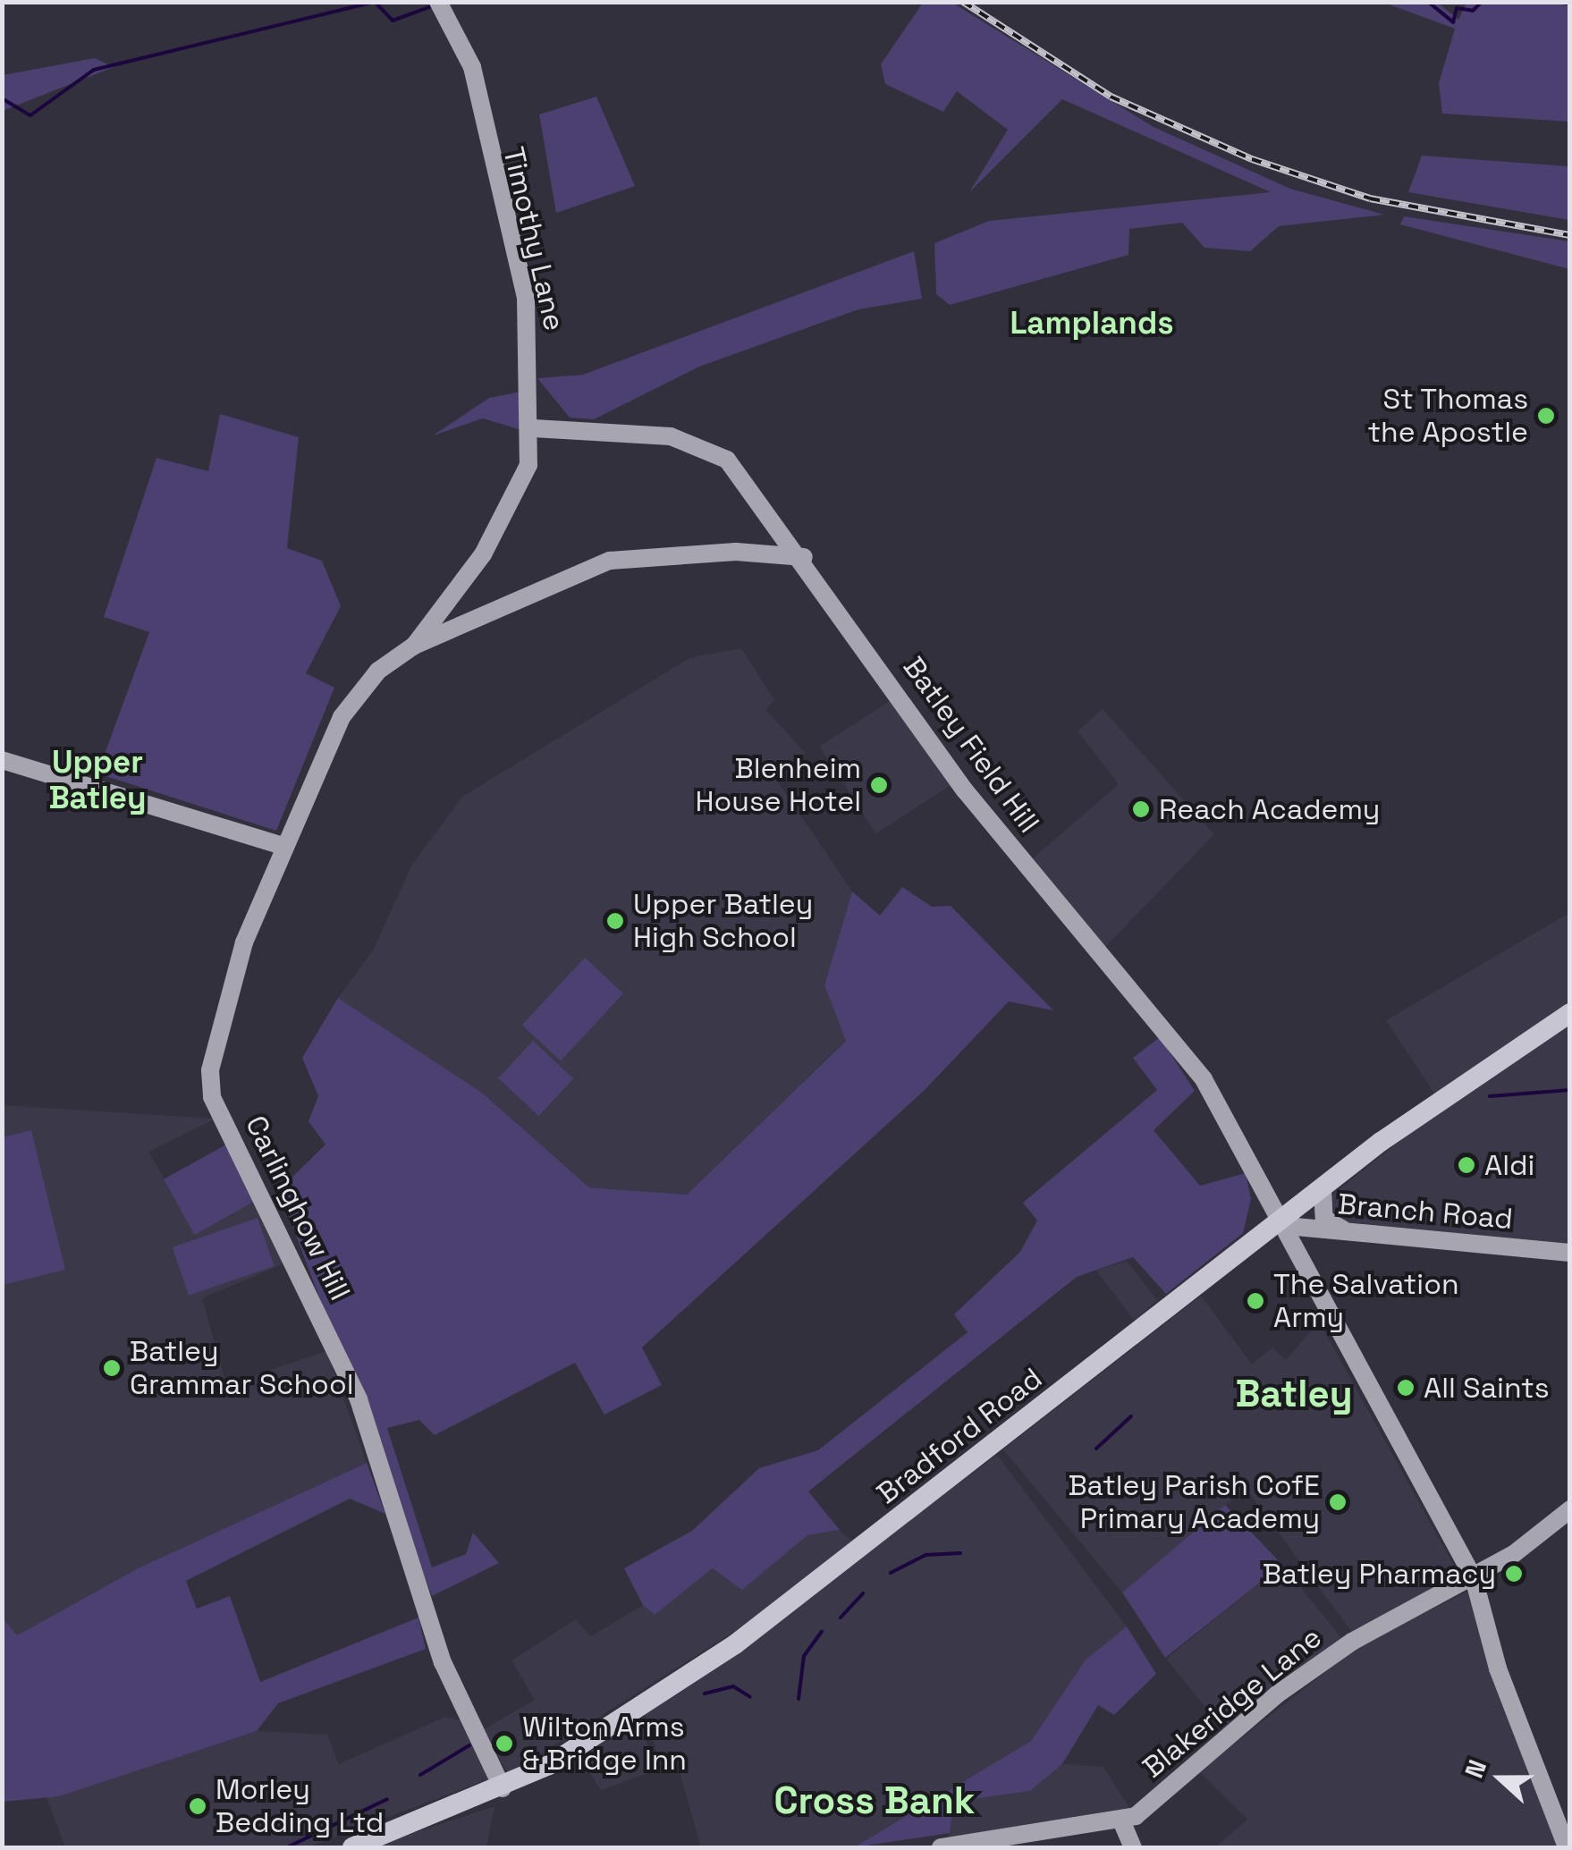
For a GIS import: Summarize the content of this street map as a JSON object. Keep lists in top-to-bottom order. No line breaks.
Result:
{"streets":{"main road":["Bradford Road"],"street":["Timothy Lane","Batley Field Hill","Carlinghow Hill","Branch Road","Blakeridge Lane"]},"crossings":[["Timothy Lane","Batley Field Hill"],["Timothy Lane","Carlinghow Hill"],["Batley Field Hill","Branch Road"],["Batley Field Hill","Bradford Road"],["Batley Field Hill","Blakeridge Lane"],["Carlinghow Hill","Bradford Road"],["Branch Road","Bradford Road"]],"districts":["Lamplands","Upper Batley","Batley","Cross Bank"],"places":["St Thomas the Apostle","Blenheim House Hotel","Reach Academy","Upper Batley High School","Aldi","The Salvation Army","Batley Grammar School","All Saints","Batley Parish CofE Primary Academy","Batley Pharmacy","Wilton Arms & Bridge Inn","Morley Bedding Ltd"],"north":"left"}
